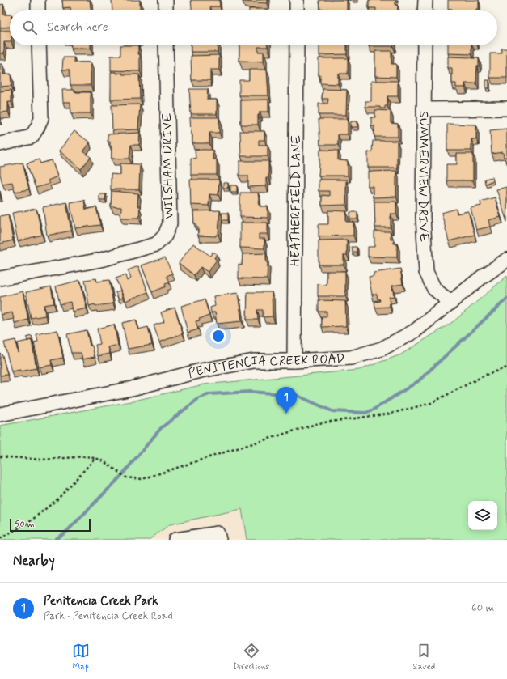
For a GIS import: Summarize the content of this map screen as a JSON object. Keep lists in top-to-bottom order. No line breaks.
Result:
{"streets":{"street":["WILSHAM DRIVE","SUMMERVIEW DRIVE","HEATHERFIELD LANE","PENITENCIA CREEK ROAD"]},"crossings":[["SUMMERVIEW DRIVE","PENITENCIA CREEK ROAD"],["HEATHERFIELD LANE","PENITENCIA CREEK ROAD"]],"scale_bar":"50 m","page":{"search":"Search here","pins":"1","scale":"50 m","heading":"Nearby","list":[{"mark":"1","name":"Penitencia Creek Park","note":"Park · Penitencia Creek Road","value":"60 m"}],"nav":["Map","Directions","Saved"]}}
